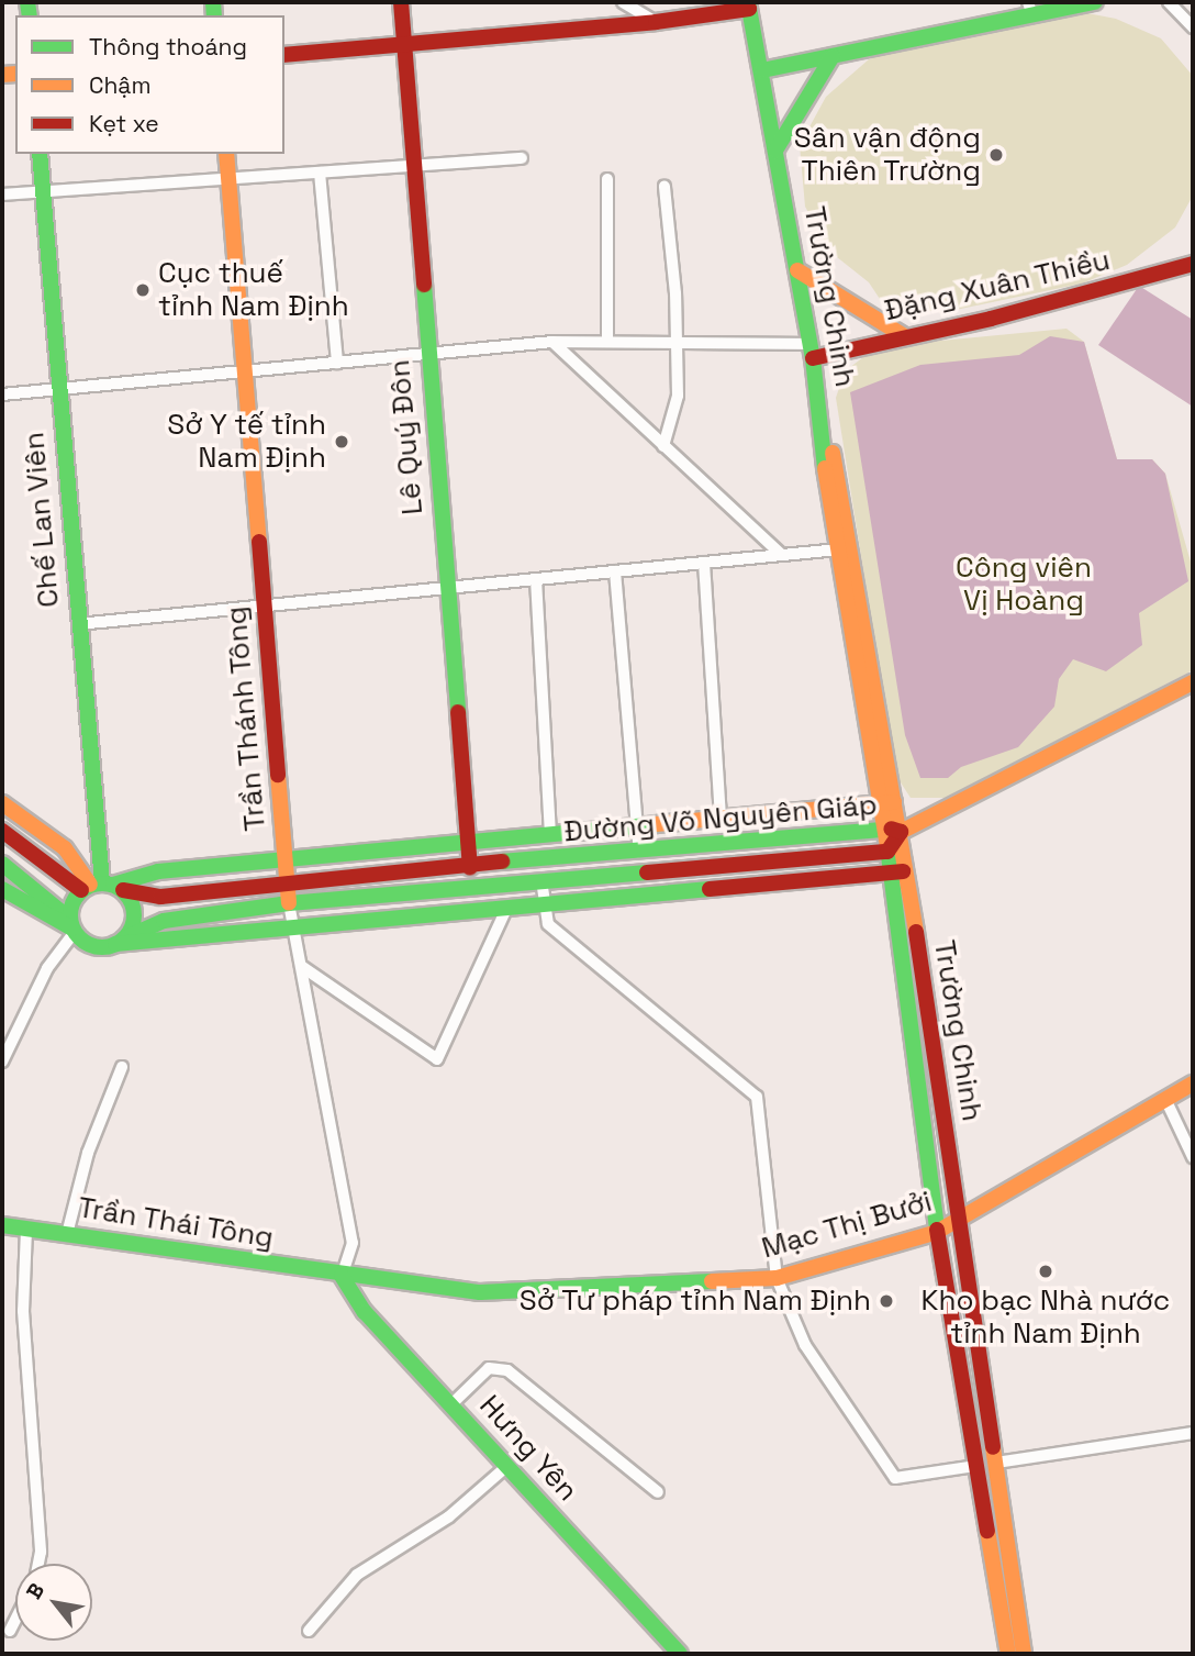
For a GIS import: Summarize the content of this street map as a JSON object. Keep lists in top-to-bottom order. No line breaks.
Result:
{"streets":{"street":["Đặng Xuân Thiều","Trường Chinh","Lê Quý Đôn","Chế Lan Viên","Trần Thánh Tông","Đường Võ Nguyên Giáp","Trần Thái Tông","Mạc Thị Bưởi","Hưng Yên"]},"crossings":[["Đặng Xuân Thiều","Trường Chinh"],["Trường Chinh","Đường Võ Nguyên Giáp"],["Trường Chinh","Mạc Thị Bưởi"],["Lê Quý Đôn","Đường Võ Nguyên Giáp"],["Chế Lan Viên","Đường Võ Nguyên Giáp"],["Trần Thánh Tông","Đường Võ Nguyên Giáp"],["Trần Thánh Tông","Trần Thái Tông"],["Trần Thánh Tông","Mạc Thị Bưởi"],["Trần Thánh Tông","Hưng Yên"],["Trần Thái Tông","Mạc Thị Bưởi"],["Trần Thái Tông","Hưng Yên"],["Mạc Thị Bưởi","Hưng Yên"]],"parks":["Công viên Vị Hoàng"],"places":["Sân vận động Thiên Trường","Cục thuế tỉnh Nam Định","Sở Y tế tỉnh Nam Định","Kho bạc Nhà nước tỉnh Nam Định","Sở Tư pháp tỉnh Nam Định"],"legend":["Thông thoáng","Chậm","Kẹt xe"],"north":"top left"}
